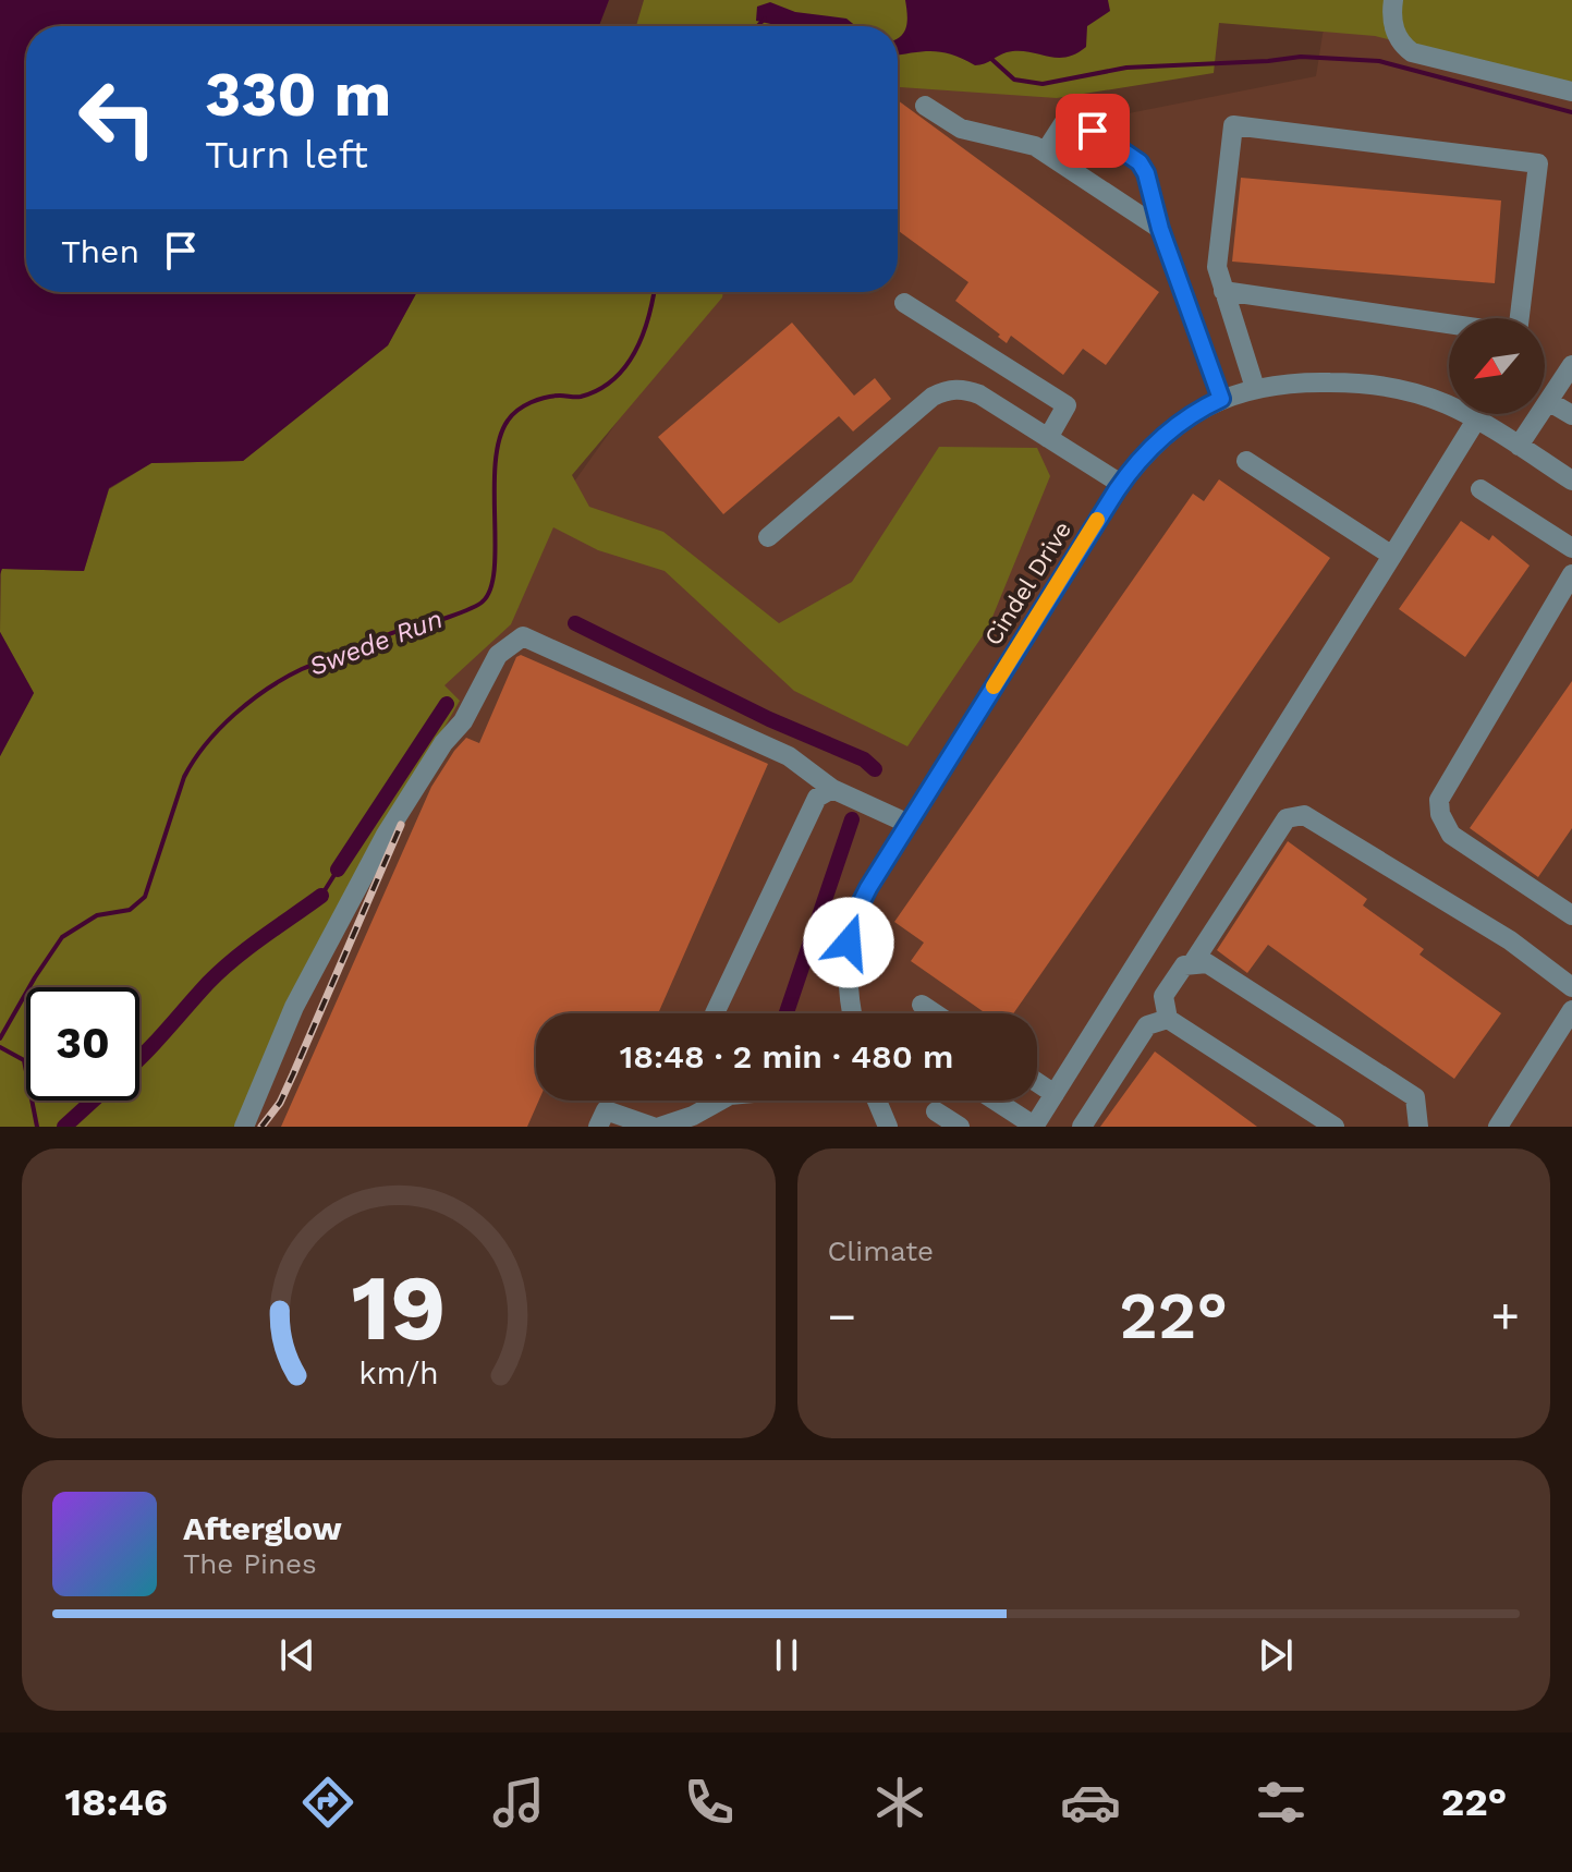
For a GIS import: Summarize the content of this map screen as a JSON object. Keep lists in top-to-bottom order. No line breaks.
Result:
{"streets":{"street":["Cindel Drive"]},"water":["Swede Run"],"north":"bottom left","page":{"turn":["330 m","Turn left"],"then":"Then","limit":"30","trip":"18:48 · 2 min · 480 m","tile":"Climate","heat":["−","22°","+"],"song":["Afterglow","The Pines"],"tabs":["18:46","22°"],"gauge":["19","km/h"]}}
